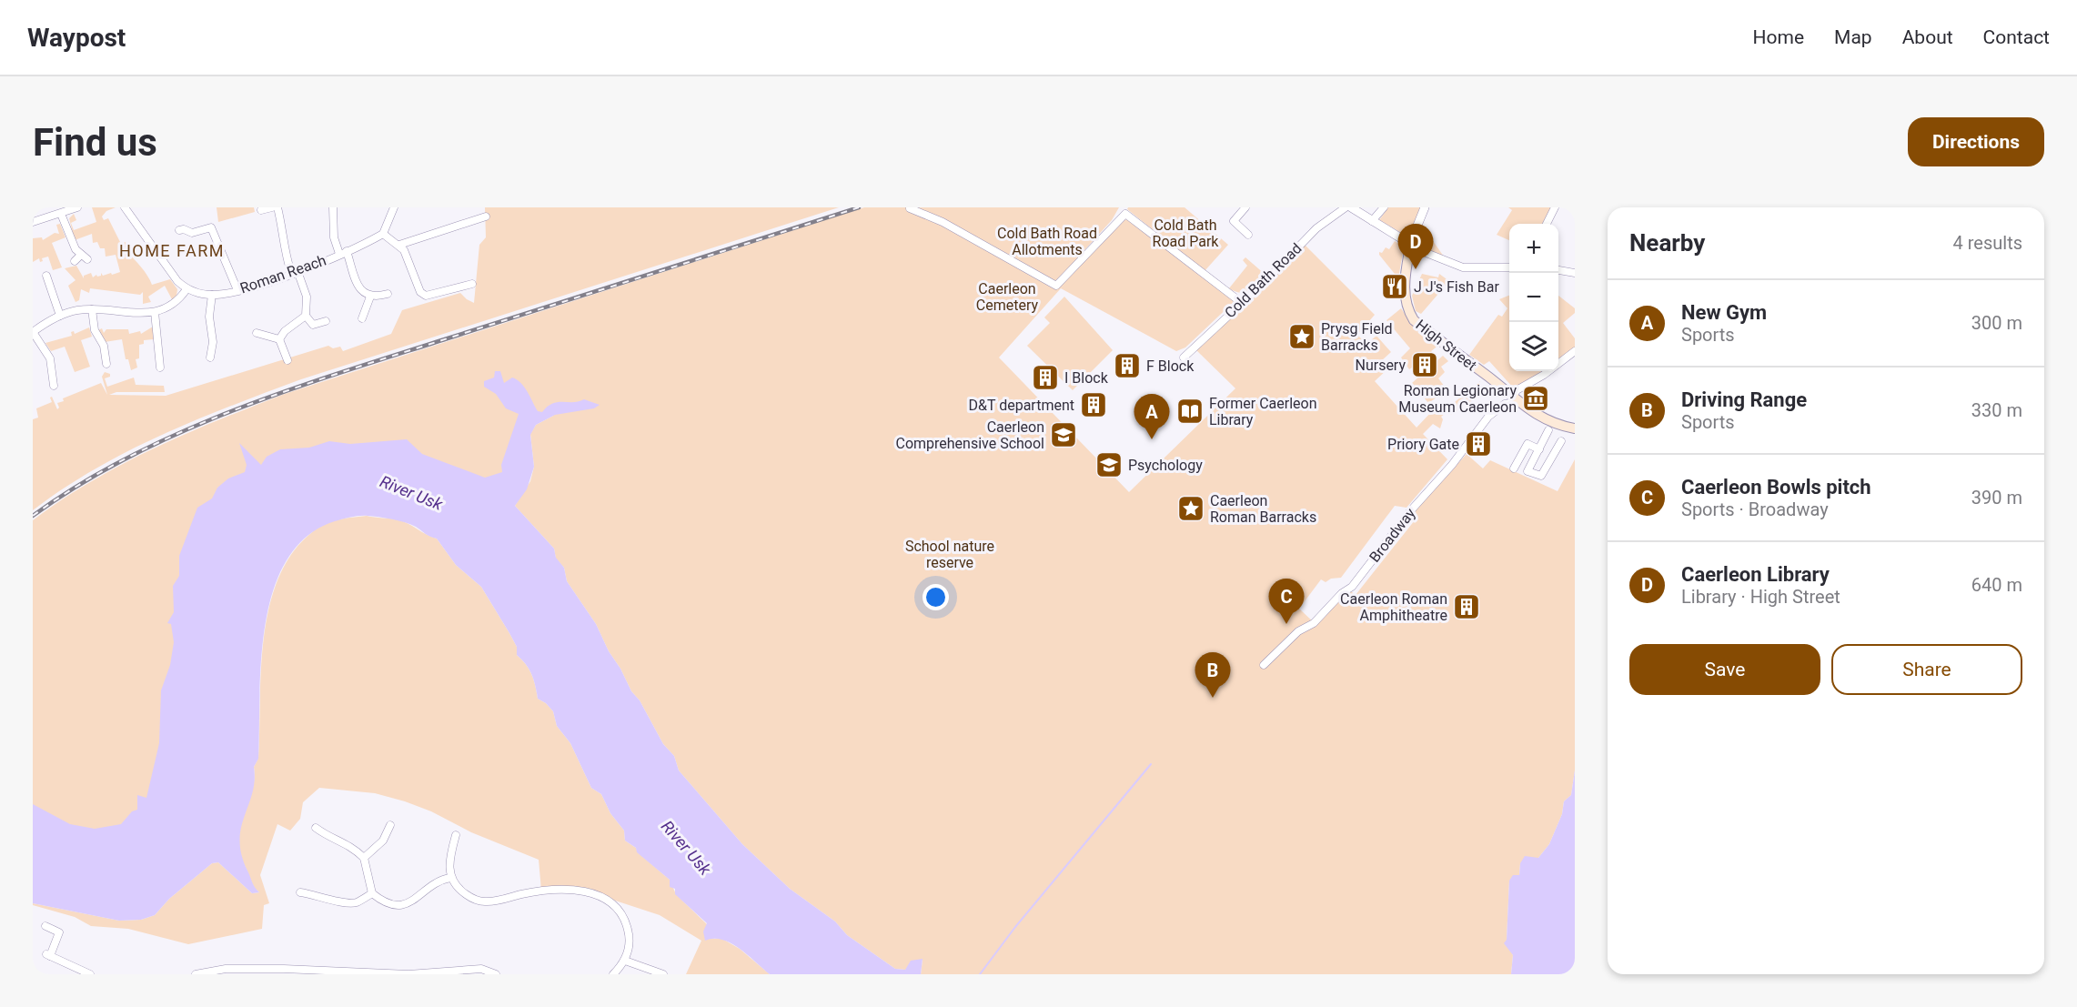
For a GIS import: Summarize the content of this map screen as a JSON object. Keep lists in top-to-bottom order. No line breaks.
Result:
{"streets":{"main road":["High Street"],"street":["Roman Reach","Cold Bath Road","Broadway"]},"crossings":[["High Street","Broadway"]],"districts":["HOME FARM"],"water":["River Usk"],"parks":["Cold Bath Road Park","Cold Bath Road Allotments","Caerleon Cemetery","School nature reserve"],"places":{"restaurant":["J J's Fish Bar"],"place":["Prysg Field Barracks","Caerleon Roman Barracks"],"building":["Nursery","F Block","I Block","D&T department","Priory Gate","Caerleon Roman Amphitheatre"],"museum":["Roman Legionary Museum Caerleon"],"library":["Former Caerleon Library"],"school or university":["Caerleon Comprehensive School","Psychology"]},"page":{"header":"Waypost","nav":["Home","Map","About","Contact"],"buttons":["Directions",["Save","Share"]],"title":"Find us","heading":["Nearby","4 results"],"map_buttons":["+","−"],"pins":["D","A","C","B"],"list":[{"mark":"A","name":"New Gym","note":"Sports","value":"300 m"},{"mark":"B","name":"Driving Range","note":"Sports","value":"330 m"},{"mark":"C","name":"Caerleon Bowls pitch","note":"Sports · Broadway","value":"390 m"},{"mark":"D","name":"Caerleon Library","note":"Library · High Street","value":"640 m"}]}}
